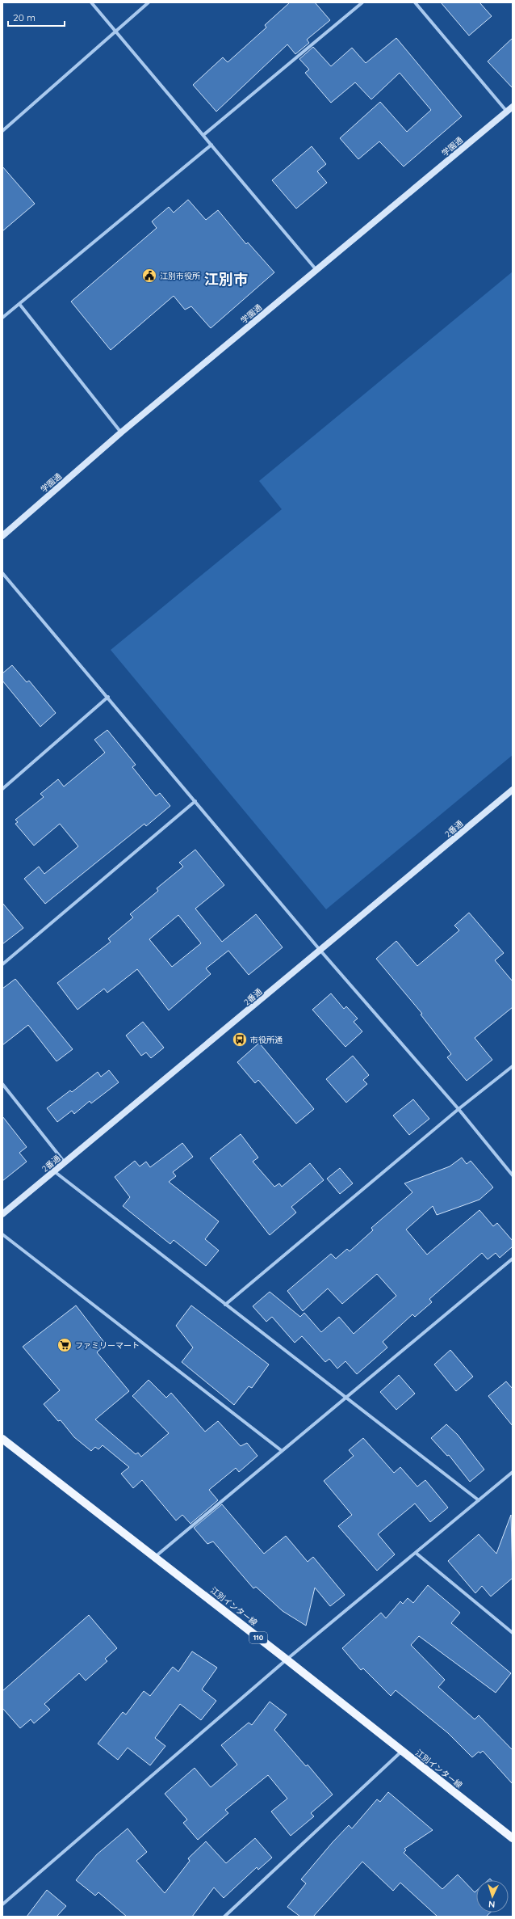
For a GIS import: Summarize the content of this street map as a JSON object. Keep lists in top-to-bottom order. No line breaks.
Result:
{"streets":{"main road":["江別インター線","110"],"street":["学園通","2番通"]},"districts":["江別市"],"places":{"public building":["江別市役所"],"bus stop":["市役所通"],"supermarket":["ファミリーマート"]},"scale_bar":"20 m","north":"bottom"}
